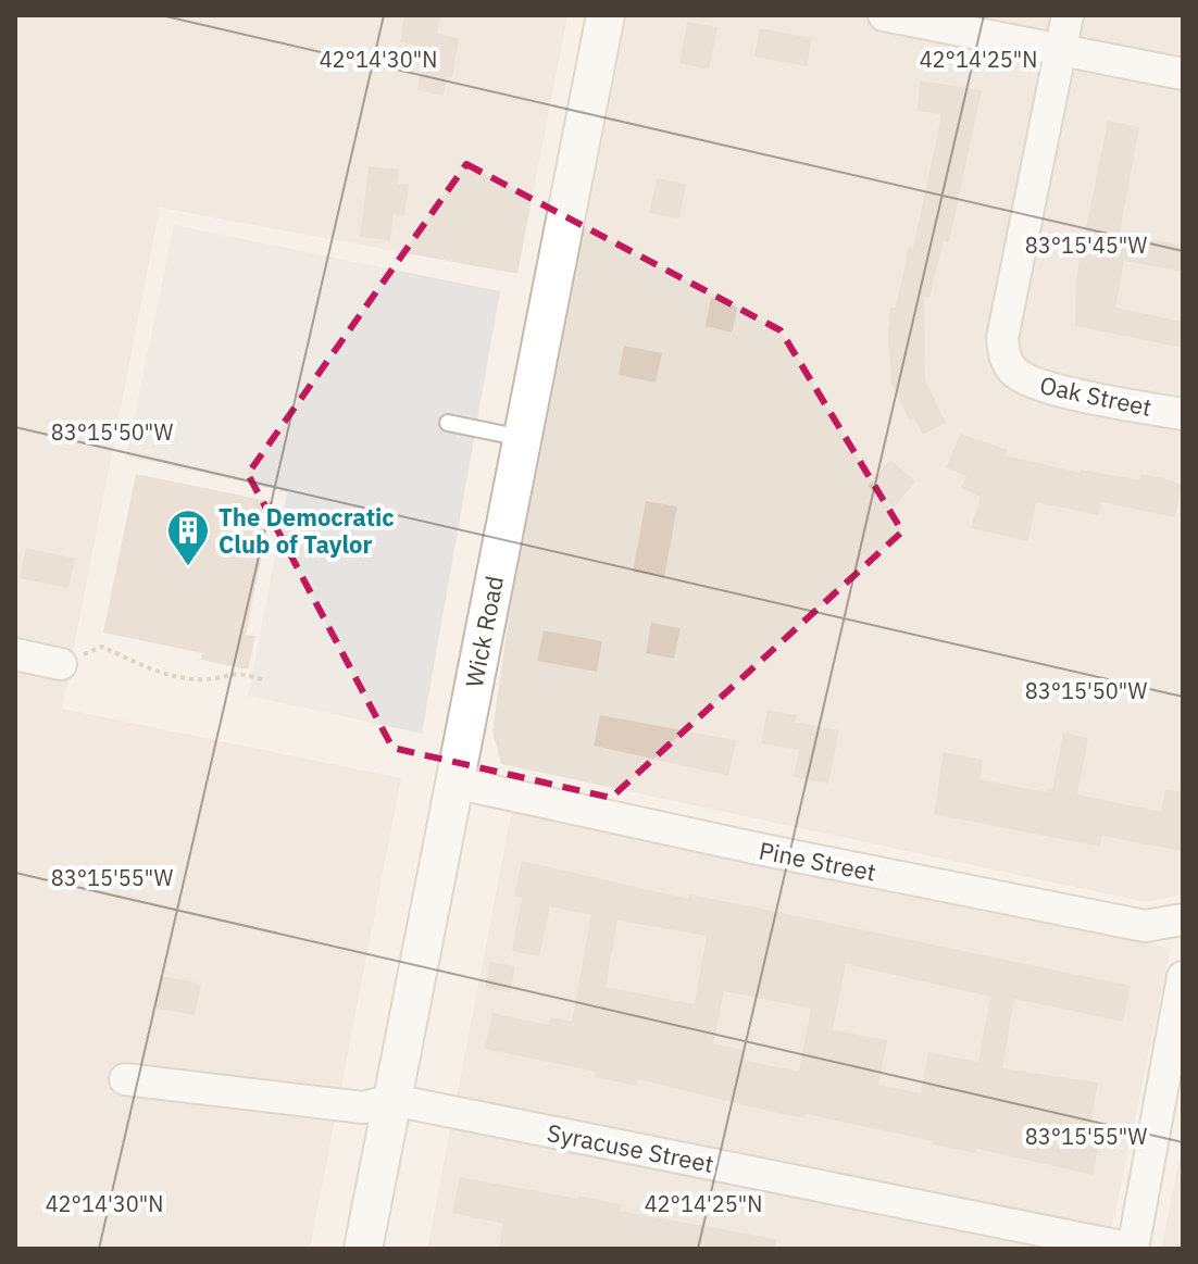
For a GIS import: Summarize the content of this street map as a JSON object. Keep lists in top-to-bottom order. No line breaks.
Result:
{"streets":{"street":["Oak Street","Wick Road","Pine Street","Syracuse Street"]},"crossings":[["Wick Road","Pine Street"],["Wick Road","Syracuse Street"]],"places":{"building":["The Democratic Club of Taylor"]},"coordinates":["42°14'30\"N","42°14'25\"N","83°15'45\"W","83°15'50\"W","83°15'55\"W"]}
